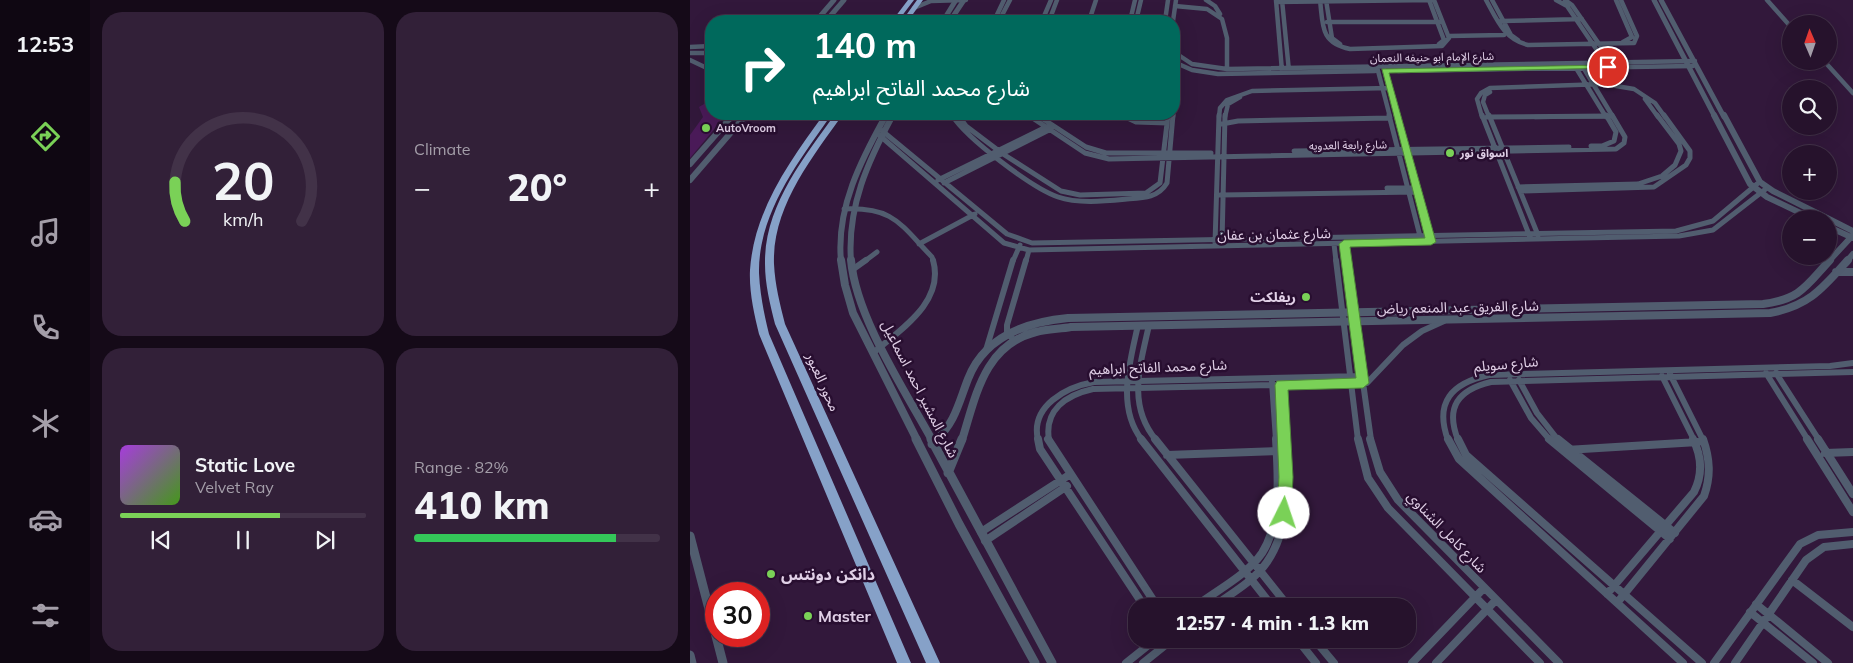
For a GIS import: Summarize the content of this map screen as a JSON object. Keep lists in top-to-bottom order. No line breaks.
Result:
{"streets":{"highway":["محور العبور"],"street":["شارع الإمام ابو حنيفه النعمان","شارع رابعة العدويه","شارع عثمان بن عفان","شارع الفريق عبد المنعم رياض","شارع سويلم","شارع محمد الفاتح ابراهيم","شارع المشير احمد اسماعيل","شارع كامل الشناوي"]},"crossings":[["شارع الإمام ابو حنيفه النعمان","شارع رابعة العدويه"],["شارع عثمان بن عفان","شارع المشير احمد اسماعيل"],["شارع عثمان بن عفان","شارع كامل الشناوي"],["شارع الفريق عبد المنعم رياض","شارع المشير احمد اسماعيل"],["شارع الفريق عبد المنعم رياض","شارع كامل الشناوي"],["شارع محمد الفاتح ابراهيم","شارع كامل الشناوي"]],"places":["AutoVroom","اسواق نور","ريفلكت","دانكن دونتس","Master"],"north":"top","page":{"tabs":"12:53","tile":["Climate",["Range · 82%","410 km"]],"map_buttons":["+","−"],"turn":["140 m","شارع محمد الفاتح ابراهيم"],"heat":["−","20°","+"],"song":["Static Love","Velvet Ray"],"limit":"30","trip":"12:57 · 4 min · 1.3 km","gauge":["20","km/h"]}}
